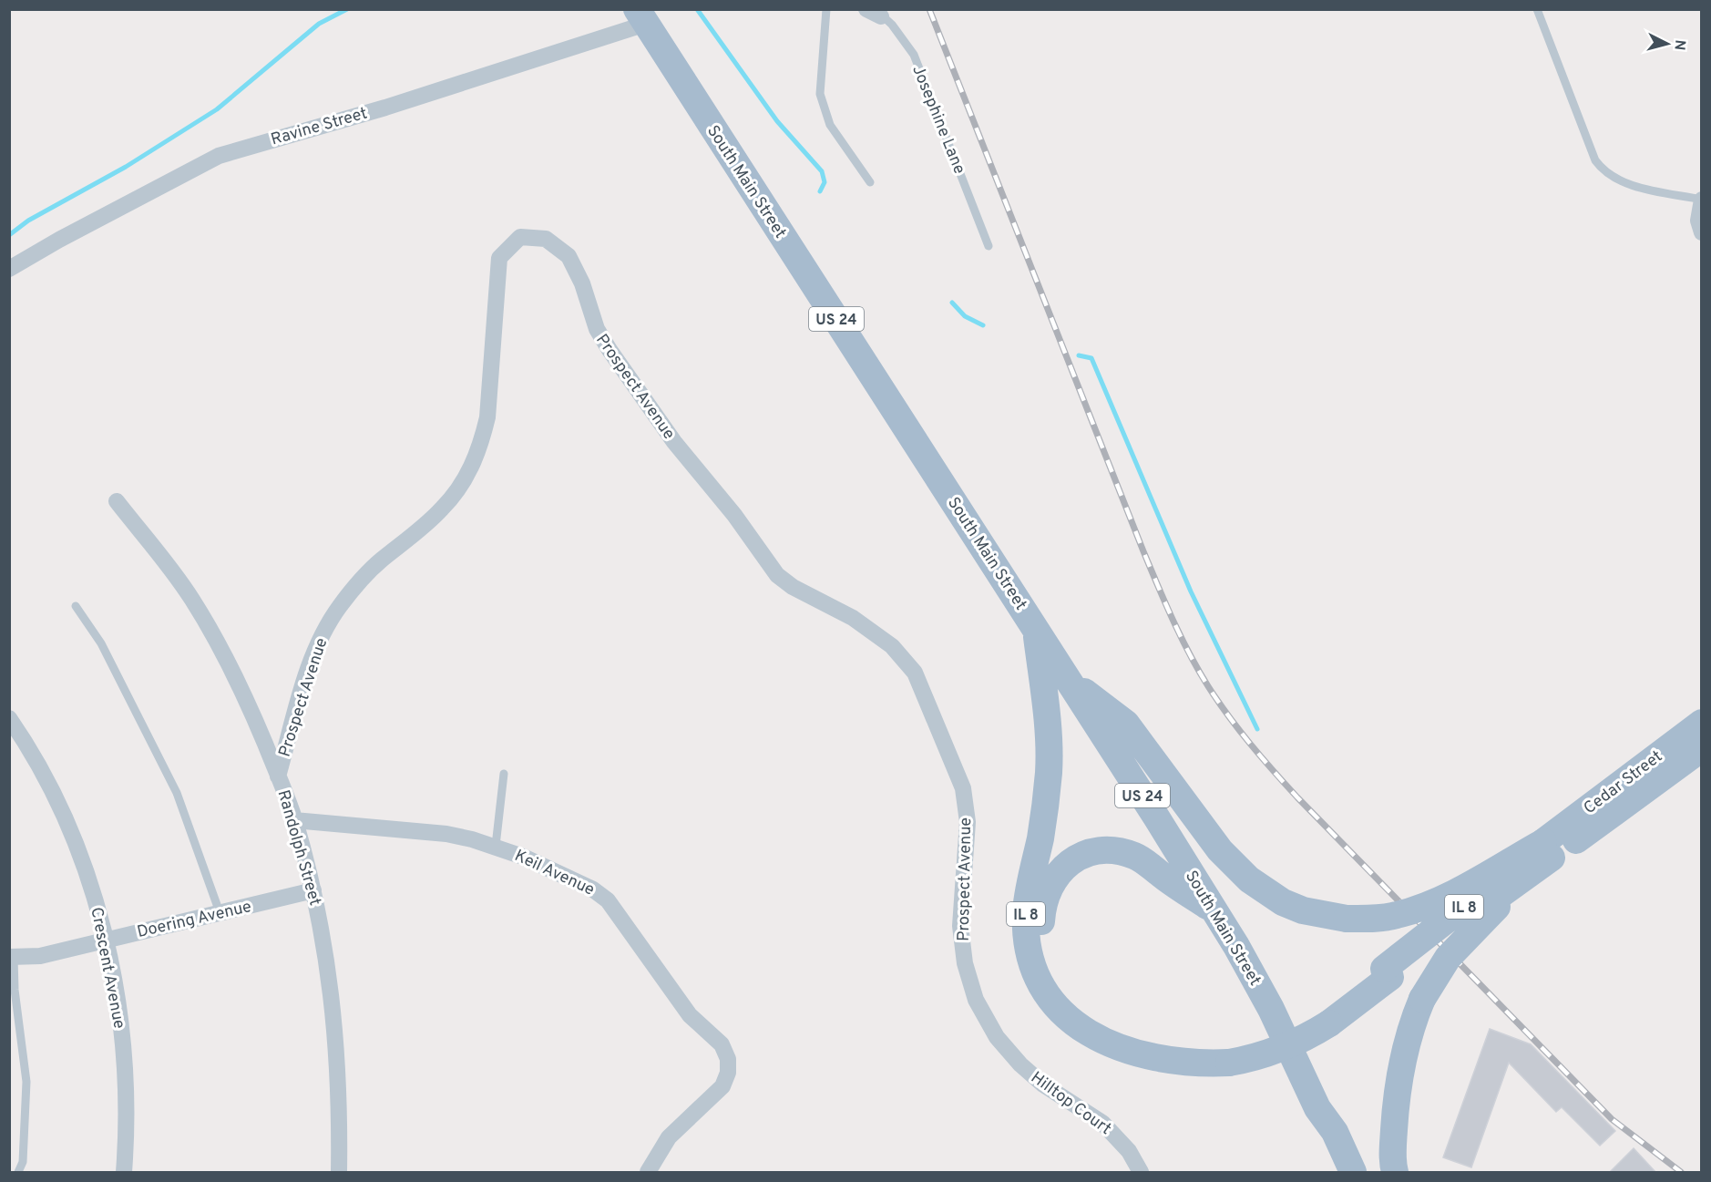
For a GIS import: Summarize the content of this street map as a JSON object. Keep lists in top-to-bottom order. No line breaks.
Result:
{"streets":{"main road":["South Main Street","US 24","Cedar Street","IL 8"],"street":["Josephine Lane","Ravine Street","Prospect Avenue","Randolph Street","Keil Avenue","Doering Avenue","Crescent Avenue","Hilltop Court"]},"crossings":[["Ravine Street","South Main Street"],["South Main Street","IL 8"],["Prospect Avenue","Randolph Street"],["Prospect Avenue","Hilltop Court"],["Cedar Street","IL 8"],["Randolph Street","Keil Avenue"],["Randolph Street","Doering Avenue"],["Doering Avenue","Crescent Avenue"]],"north":"right"}
